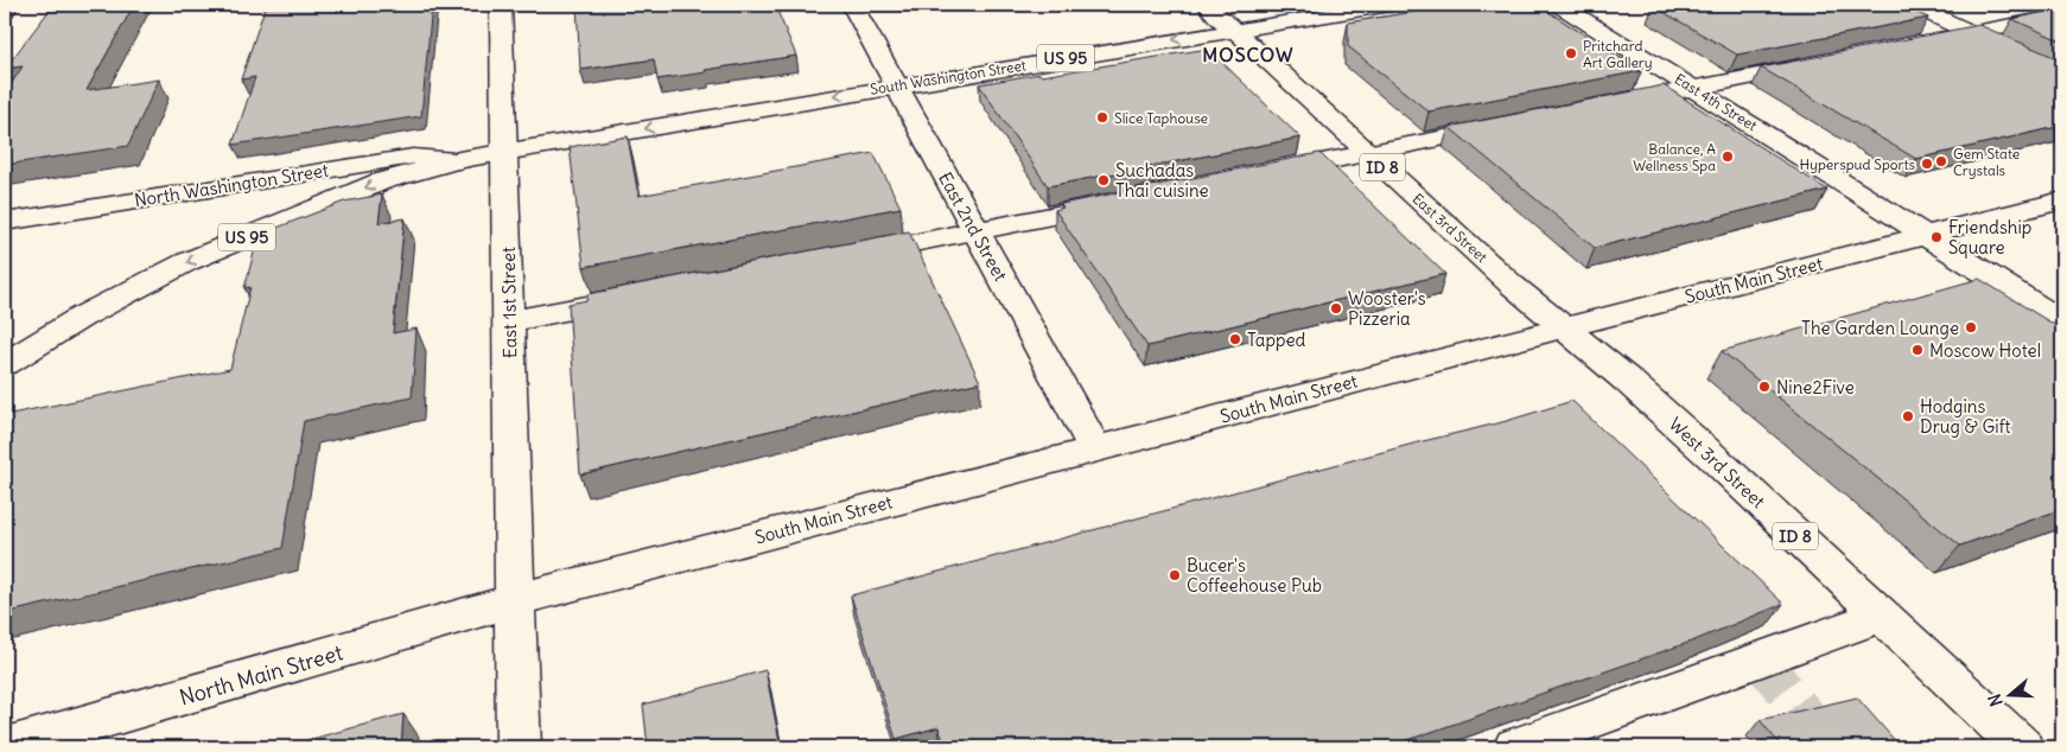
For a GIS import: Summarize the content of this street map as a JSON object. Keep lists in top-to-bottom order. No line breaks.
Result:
{"streets":{"main road":["US 95","South Washington Street","East 4th Street","ID 8","North Washington Street","East 2nd Street","East 3rd Street","South Main Street","East 1st Street","West 3rd Street","North Main Street"]},"crossings":[["US 95","South Washington Street"],["US 95","North Washington Street"],["US 95","East 1st Street"],["South Washington Street","East 2nd Street"],["South Washington Street","East 3rd Street"],["South Washington Street","East 1st Street"],["East 4th Street","South Main Street"],["East 2nd Street","South Main Street"],["East 3rd Street","South Main Street"],["East 3rd Street","West 3rd Street"],["South Main Street","East 1st Street"],["South Main Street","West 3rd Street"],["South Main Street","North Main Street"],["East 1st Street","North Main Street"]],"districts":["MOSCOW"],"places":["Pritchard Art Gallery","Slice Taphouse","Balance, A Wellness Spa","Gem State Crystals","Hyperspud Sports","Suchadas Thai cuisine","Friendship Square","Wooster's Pizzeria","The Garden Lounge","Tapped","Moscow Hotel","Nine2Five","Hodgins Drug & Gift","Bucer's Coffeehouse Pub"],"north":"left"}
